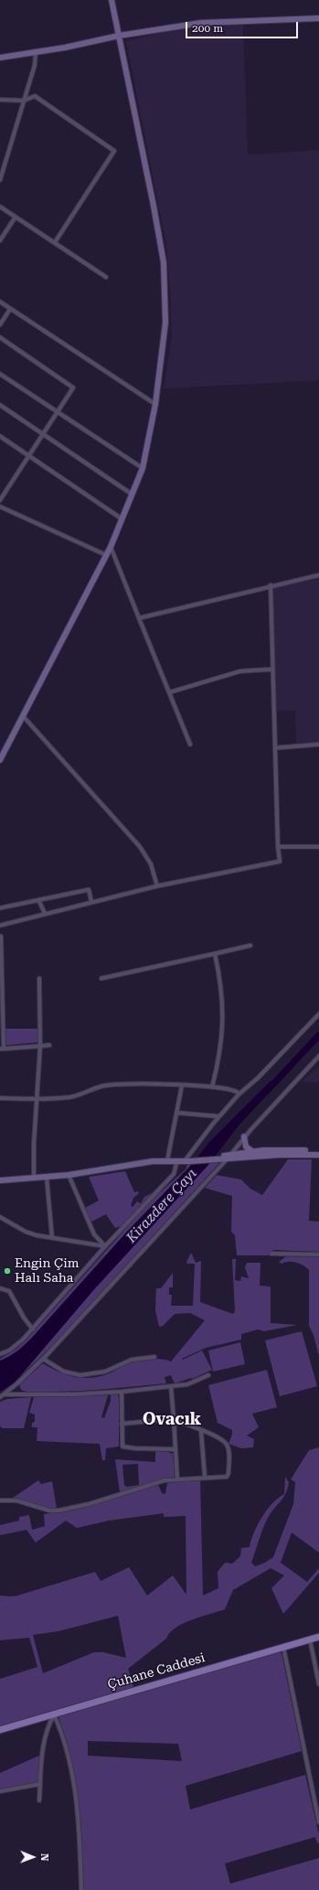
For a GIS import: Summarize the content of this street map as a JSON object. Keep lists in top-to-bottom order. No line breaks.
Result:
{"streets":{"main road":["Çuhane Caddesi"]},"districts":["Ovacık"],"water":["Kirazdere Çayı"],"places":["Engin Çim Halı Saha"],"scale_bar":"200 m","north":"right"}
